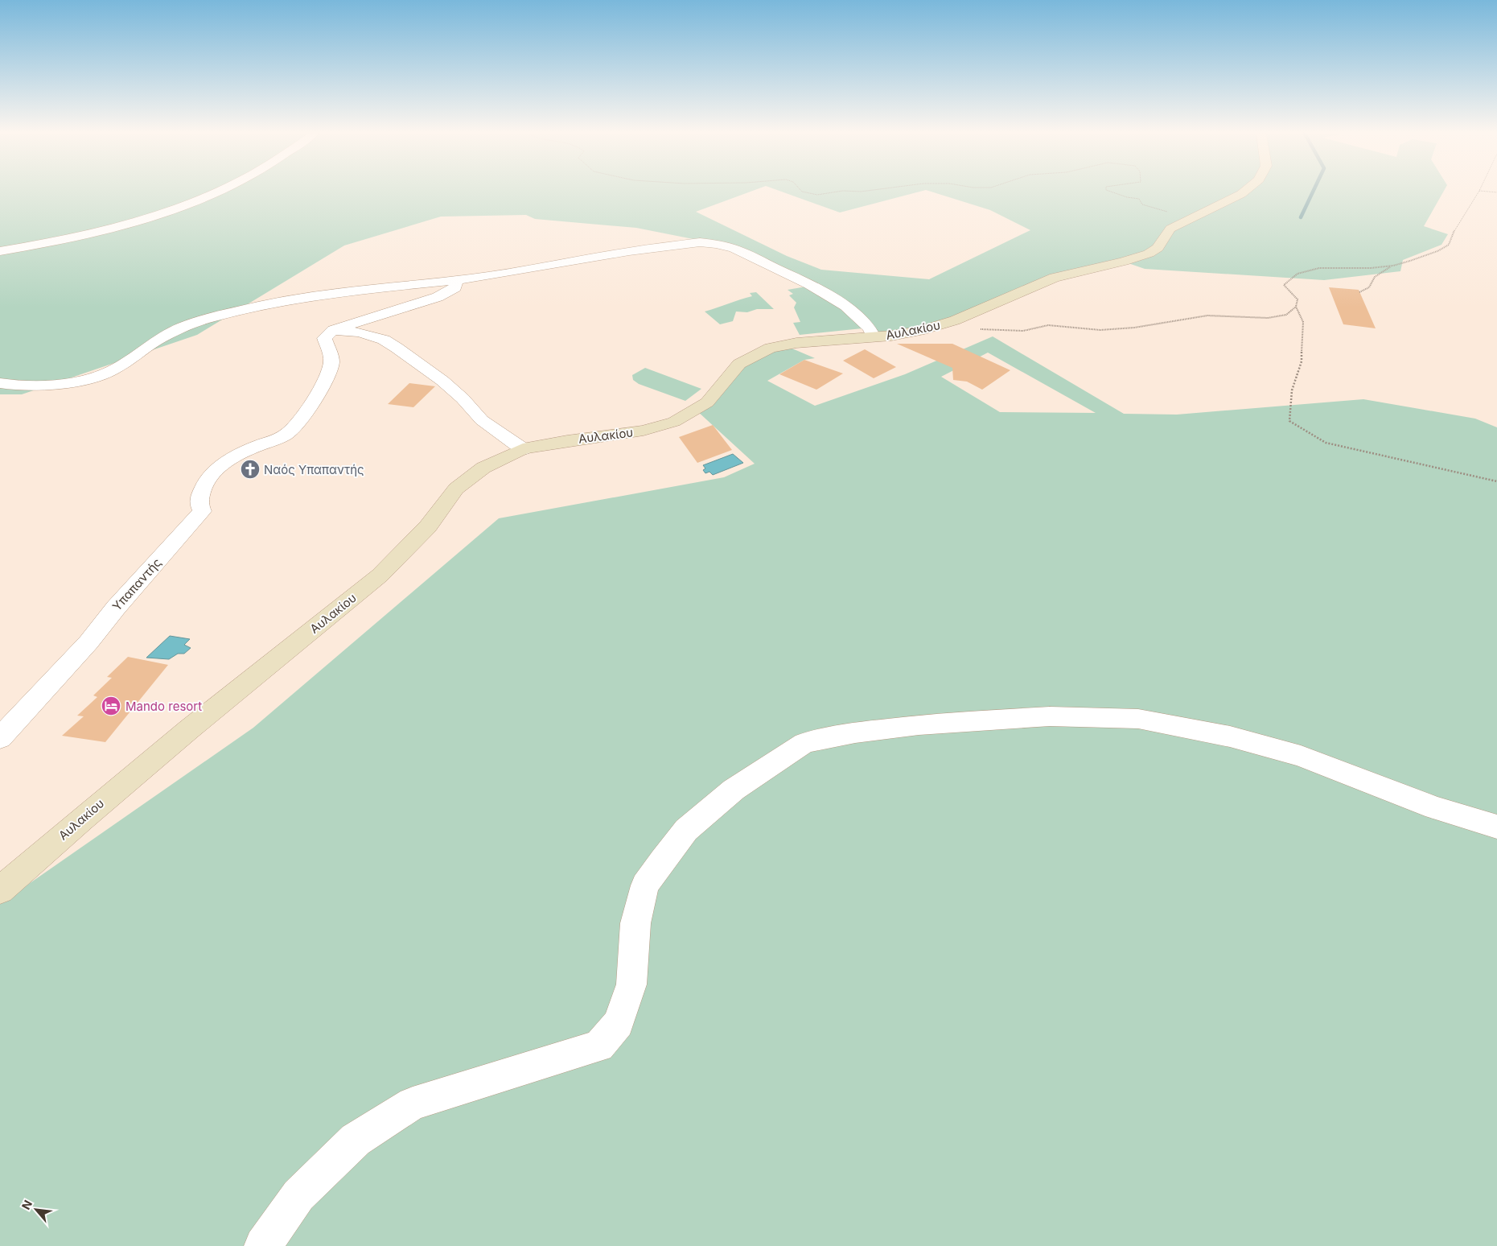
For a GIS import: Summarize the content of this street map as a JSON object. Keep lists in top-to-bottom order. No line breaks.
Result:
{"streets":{"street":["Αυλακίου","Υπαπαντής"]},"places":{"church":["Ναός Υπαπαντής"],"hotel":["Mando resort"]},"north":"top left"}
